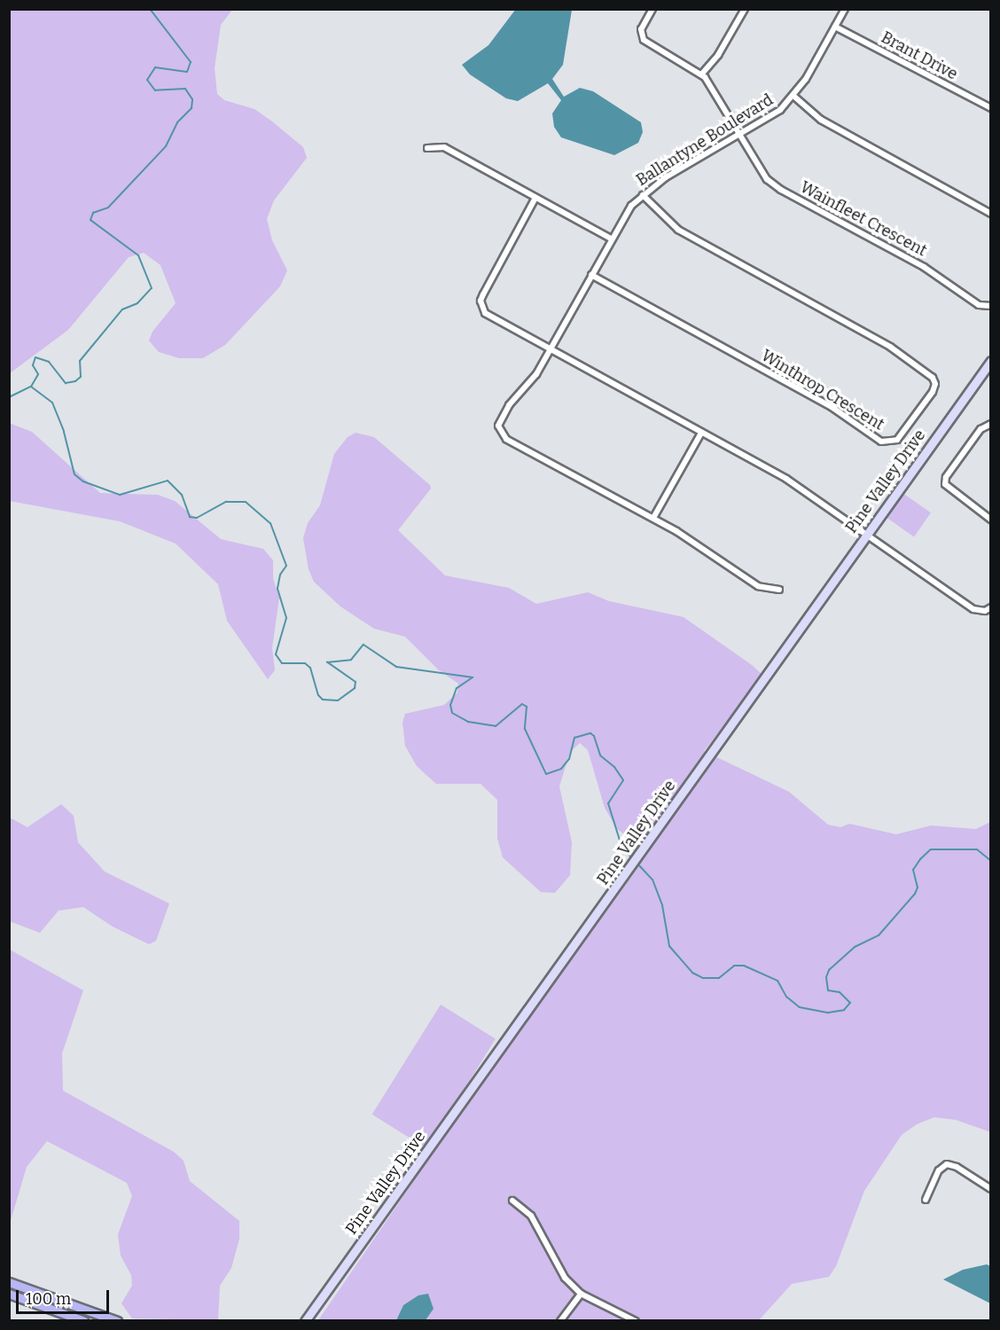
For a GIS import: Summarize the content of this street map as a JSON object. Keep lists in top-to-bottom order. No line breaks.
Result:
{"streets":{"street":["Brant Drive","Ballantyne Boulevard","Wainfleet Crescent","Winthrop Crescent","Pine Valley Drive"]},"crossings":[["Brant Drive","Ballantyne Boulevard"],["Ballantyne Boulevard","Wainfleet Crescent"],["Ballantyne Boulevard","Winthrop Crescent"]],"scale_bar":"100 m"}
